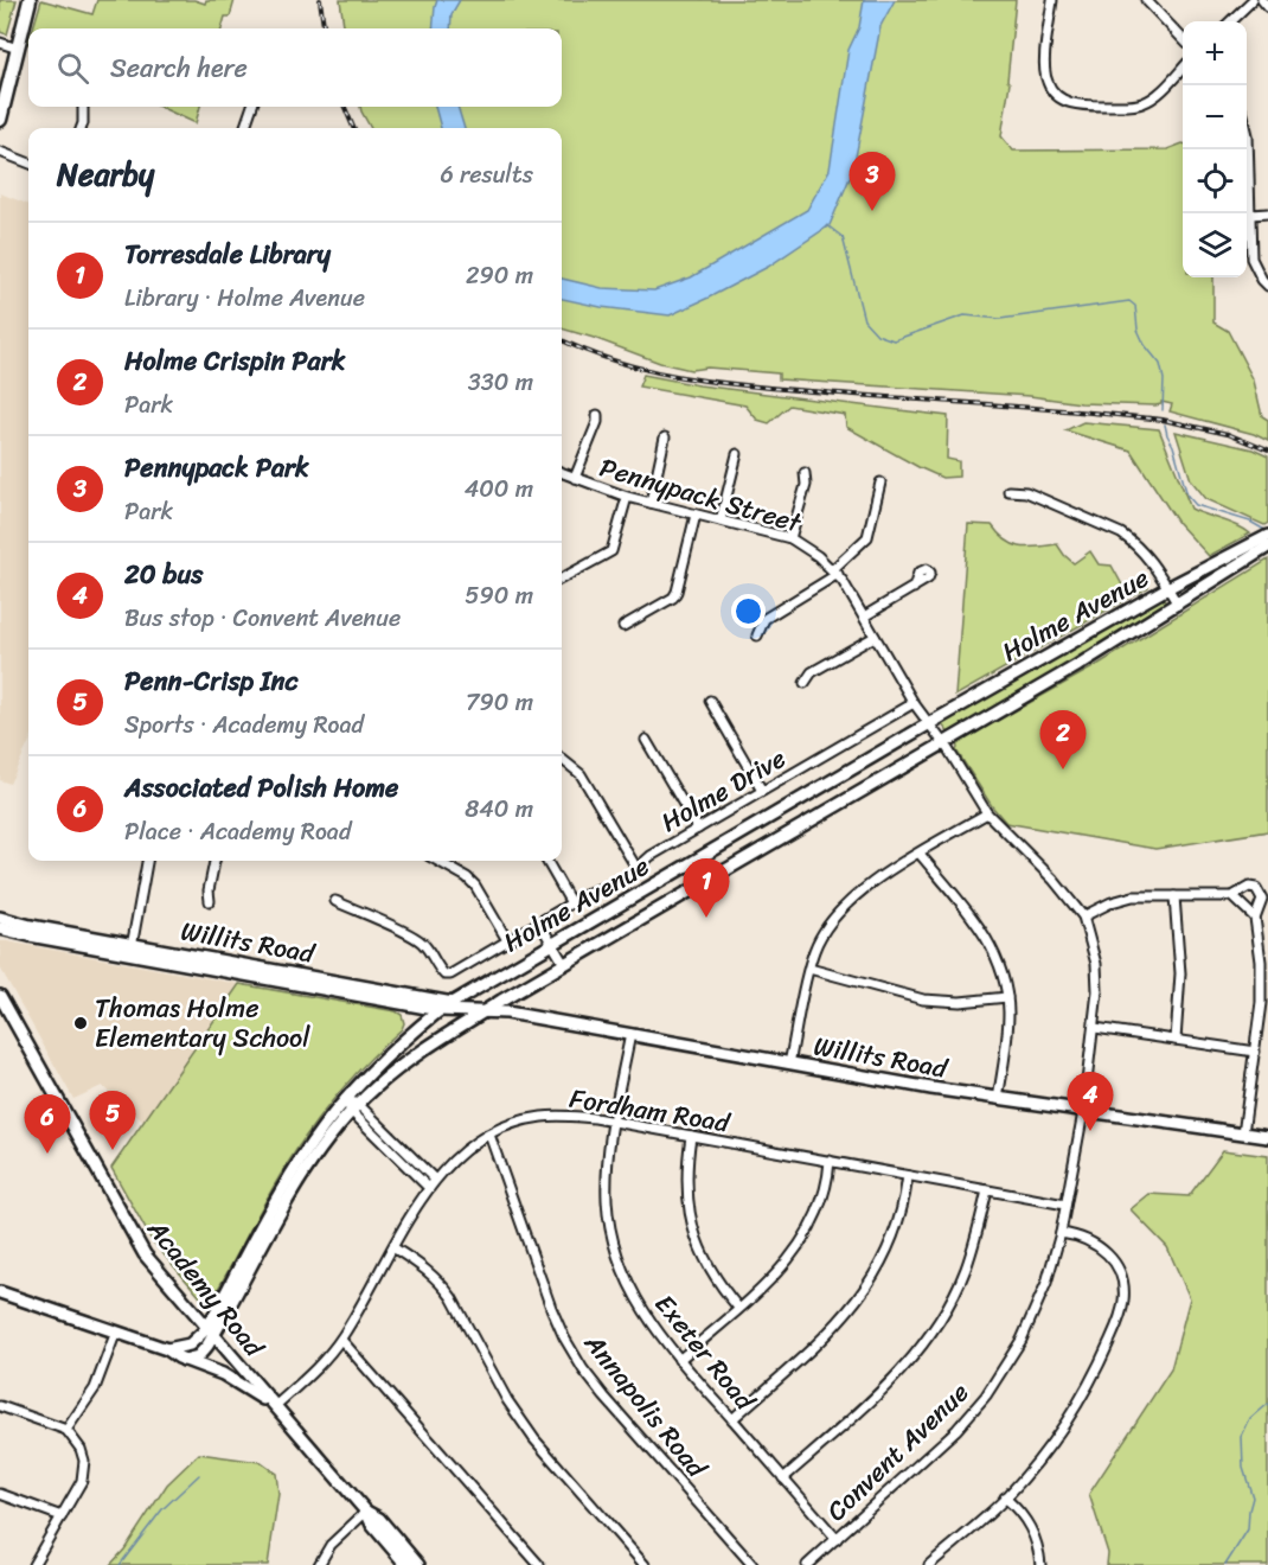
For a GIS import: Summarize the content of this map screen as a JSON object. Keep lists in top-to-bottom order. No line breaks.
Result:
{"streets":{"main road":["Holme Avenue","Willits Road","Academy Road"],"street":["Pennypack Street","Holme Drive","Fordham Road","Exeter Road","Annapolis Road","Convent Avenue"]},"crossings":[["Pennypack Street","Holme Avenue"],["Pennypack Street","Holme Drive"],["Pennypack Street","Convent Avenue"],["Holme Avenue","Willits Road"],["Holme Avenue","Academy Road"],["Holme Avenue","Convent Avenue"],["Willits Road","Exeter Road"],["Willits Road","Convent Avenue"],["Fordham Road","Academy Road"],["Fordham Road","Exeter Road"],["Fordham Road","Annapolis Road"],["Fordham Road","Convent Avenue"],["Exeter Road","Convent Avenue"]],"places":["Thomas Holme Elementary School"],"page":{"map_buttons":["+","−"],"search":"Search here","heading":["Nearby","6 results"],"pins":["3","2","1","4","5","6"],"list":[{"mark":"1","name":"Torresdale Library","note":"Library · Holme Avenue","value":"290 m"},{"mark":"2","name":"Holme Crispin Park","note":"Park","value":"330 m"},{"mark":"3","name":"Pennypack Park","note":"Park","value":"400 m"},{"mark":"4","name":"20 bus","note":"Bus stop · Convent Avenue","value":"590 m"},{"mark":"5","name":"Penn-Crisp Inc","note":"Sports · Academy Road","value":"790 m"},{"mark":"6","name":"Associated Polish Home","note":"Place · Academy Road","value":"840 m"}]}}
